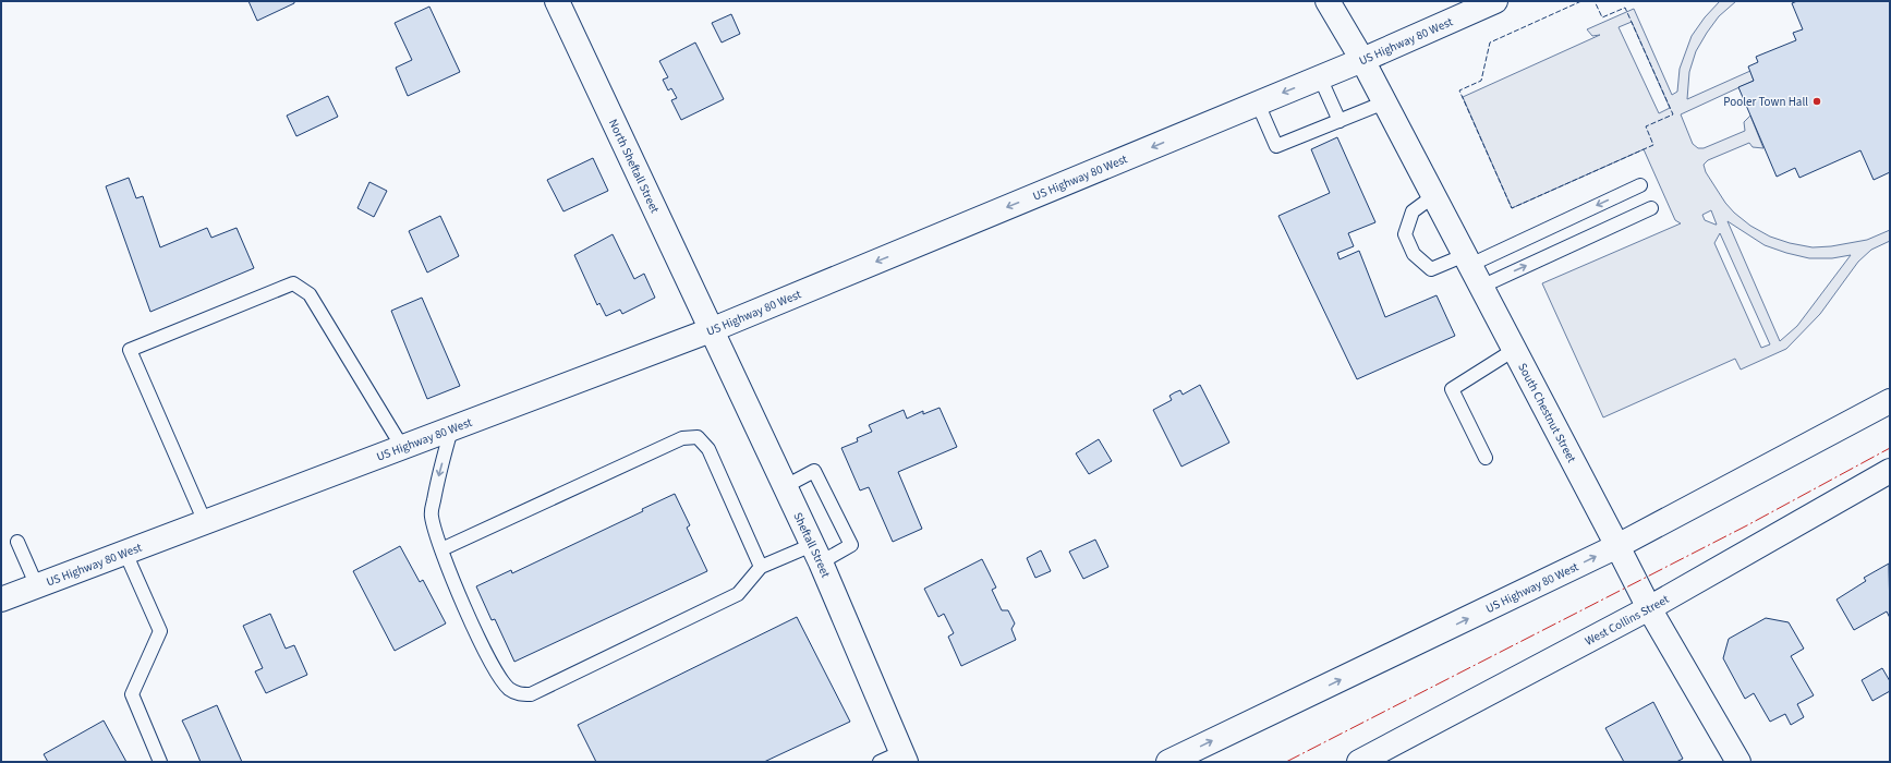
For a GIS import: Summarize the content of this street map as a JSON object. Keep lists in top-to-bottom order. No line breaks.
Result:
{"streets":{"main road":["US Highway 80 West","North Sheftall Street","South Chestnut Street","Sheftall Street","West Collins Street"]},"crossings":[["US Highway 80 West","North Sheftall Street"],["US Highway 80 West","South Chestnut Street"],["US Highway 80 West","Sheftall Street"],["North Sheftall Street","Sheftall Street"],["South Chestnut Street","West Collins Street"]],"places":["Pooler Town Hall"]}
